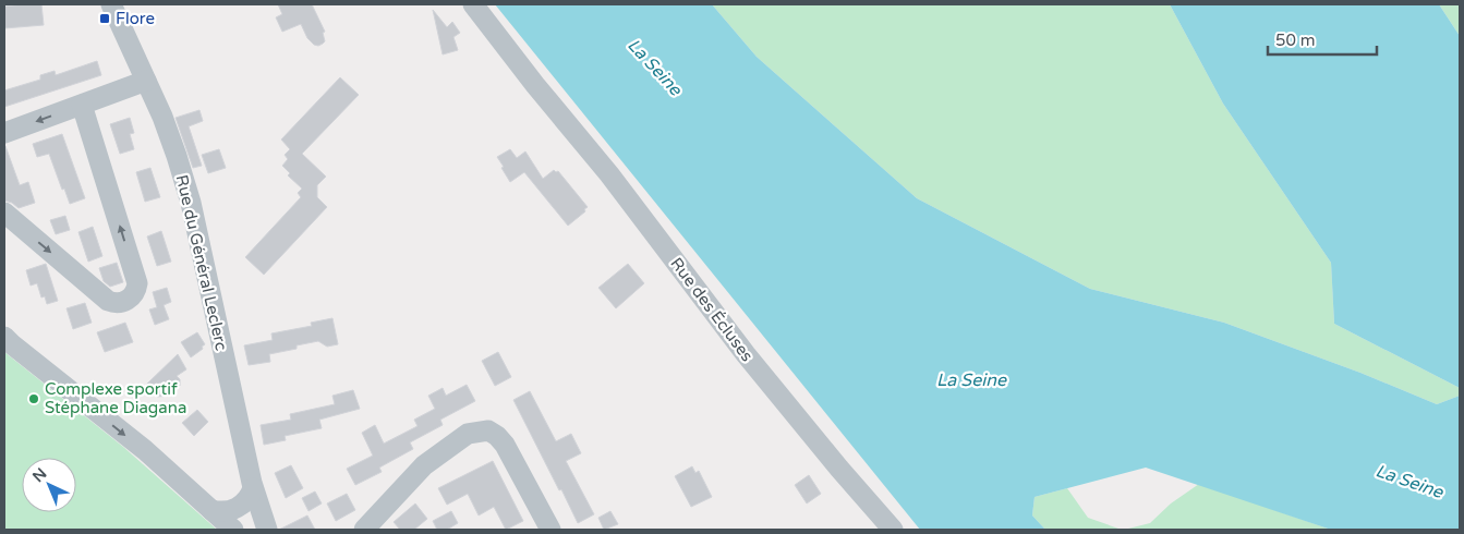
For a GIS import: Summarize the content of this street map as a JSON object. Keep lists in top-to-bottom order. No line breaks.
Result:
{"streets":{"street":["Rue du Général Leclerc","Rue des Écluses"]},"water":["La Seine"],"places":{"transit":["Flore"],"other":["Complexe sportif Stéphane Diagana"]},"scale_bar":"50 m","north":"top left"}
